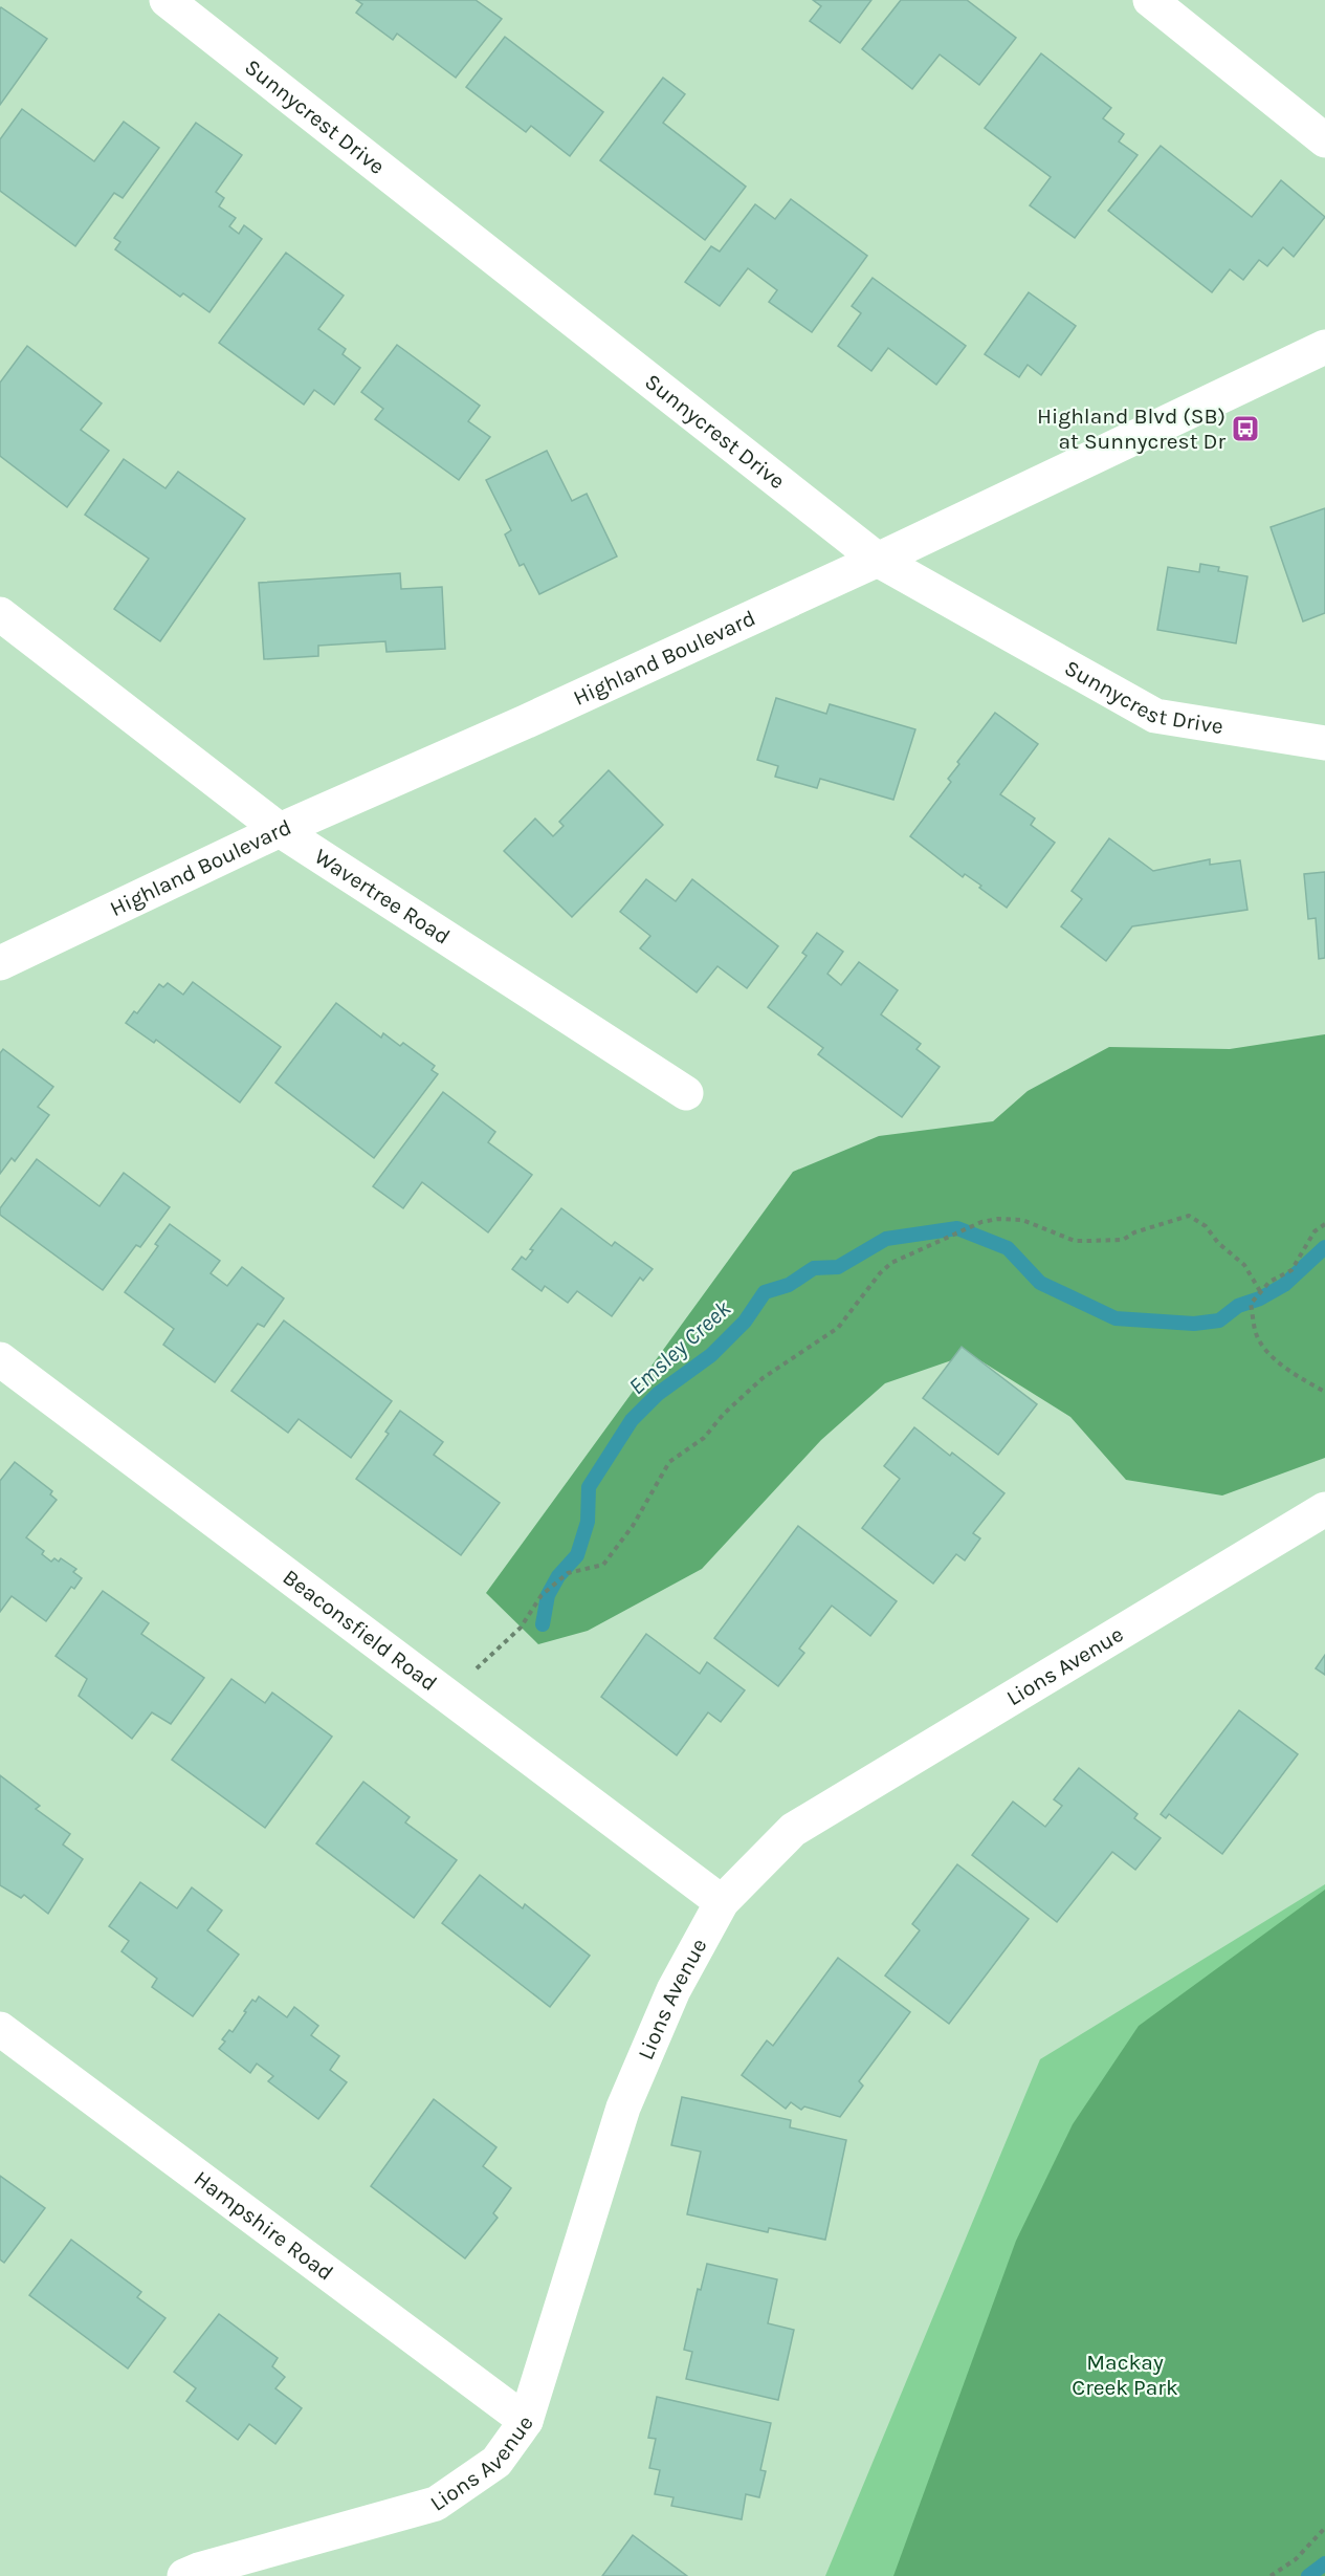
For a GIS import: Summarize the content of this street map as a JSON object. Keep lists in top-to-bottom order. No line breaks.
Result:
{"streets":{"street":["Sunnycrest Drive","Highland Boulevard","Wavertree Road","Beaconsfield Road","Lions Avenue","Hampshire Road"]},"crossings":[["Sunnycrest Drive","Highland Boulevard"],["Highland Boulevard","Wavertree Road"],["Beaconsfield Road","Lions Avenue"],["Lions Avenue","Hampshire Road"]],"water":["Emsley Creek"],"parks":["Mackay Creek Park"],"places":{"bus stop":["Highland Blvd (SB) at Sunnycrest Dr"]}}
